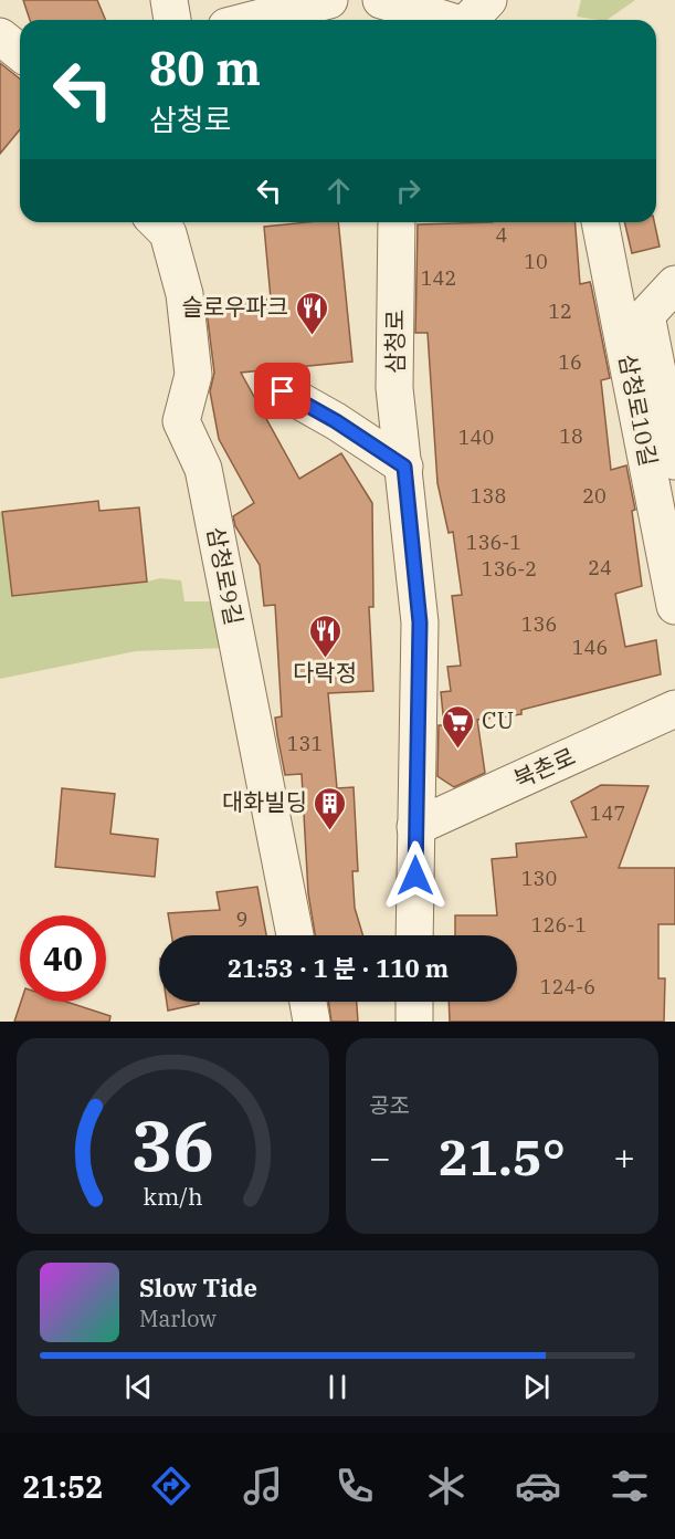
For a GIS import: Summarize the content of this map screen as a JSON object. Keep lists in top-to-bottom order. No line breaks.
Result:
{"streets":{"street":["삼청로","삼청로10길","삼청로9길","북촌로"]},"crossings":[["삼청로","북촌로"]],"places":{"restaurant":["슬로우파크","다락정"],"supermarket":["CU"],"building":["대화빌딩"]},"house_numbers":["4","10","142","12","16","18","140","138","20","136-1","24","136-2","136","146","131","147","130","9","126-1","124-6"],"page":{"turn":["80 m","삼청로"],"limit":"40","trip":"21:53 · 1 분 · 110 m","tile":"공조","heat":["−","21.5°","+"],"song":["Slow Tide","Marlow"],"tabs":"21:52","gauge":["36","km/h"]}}
